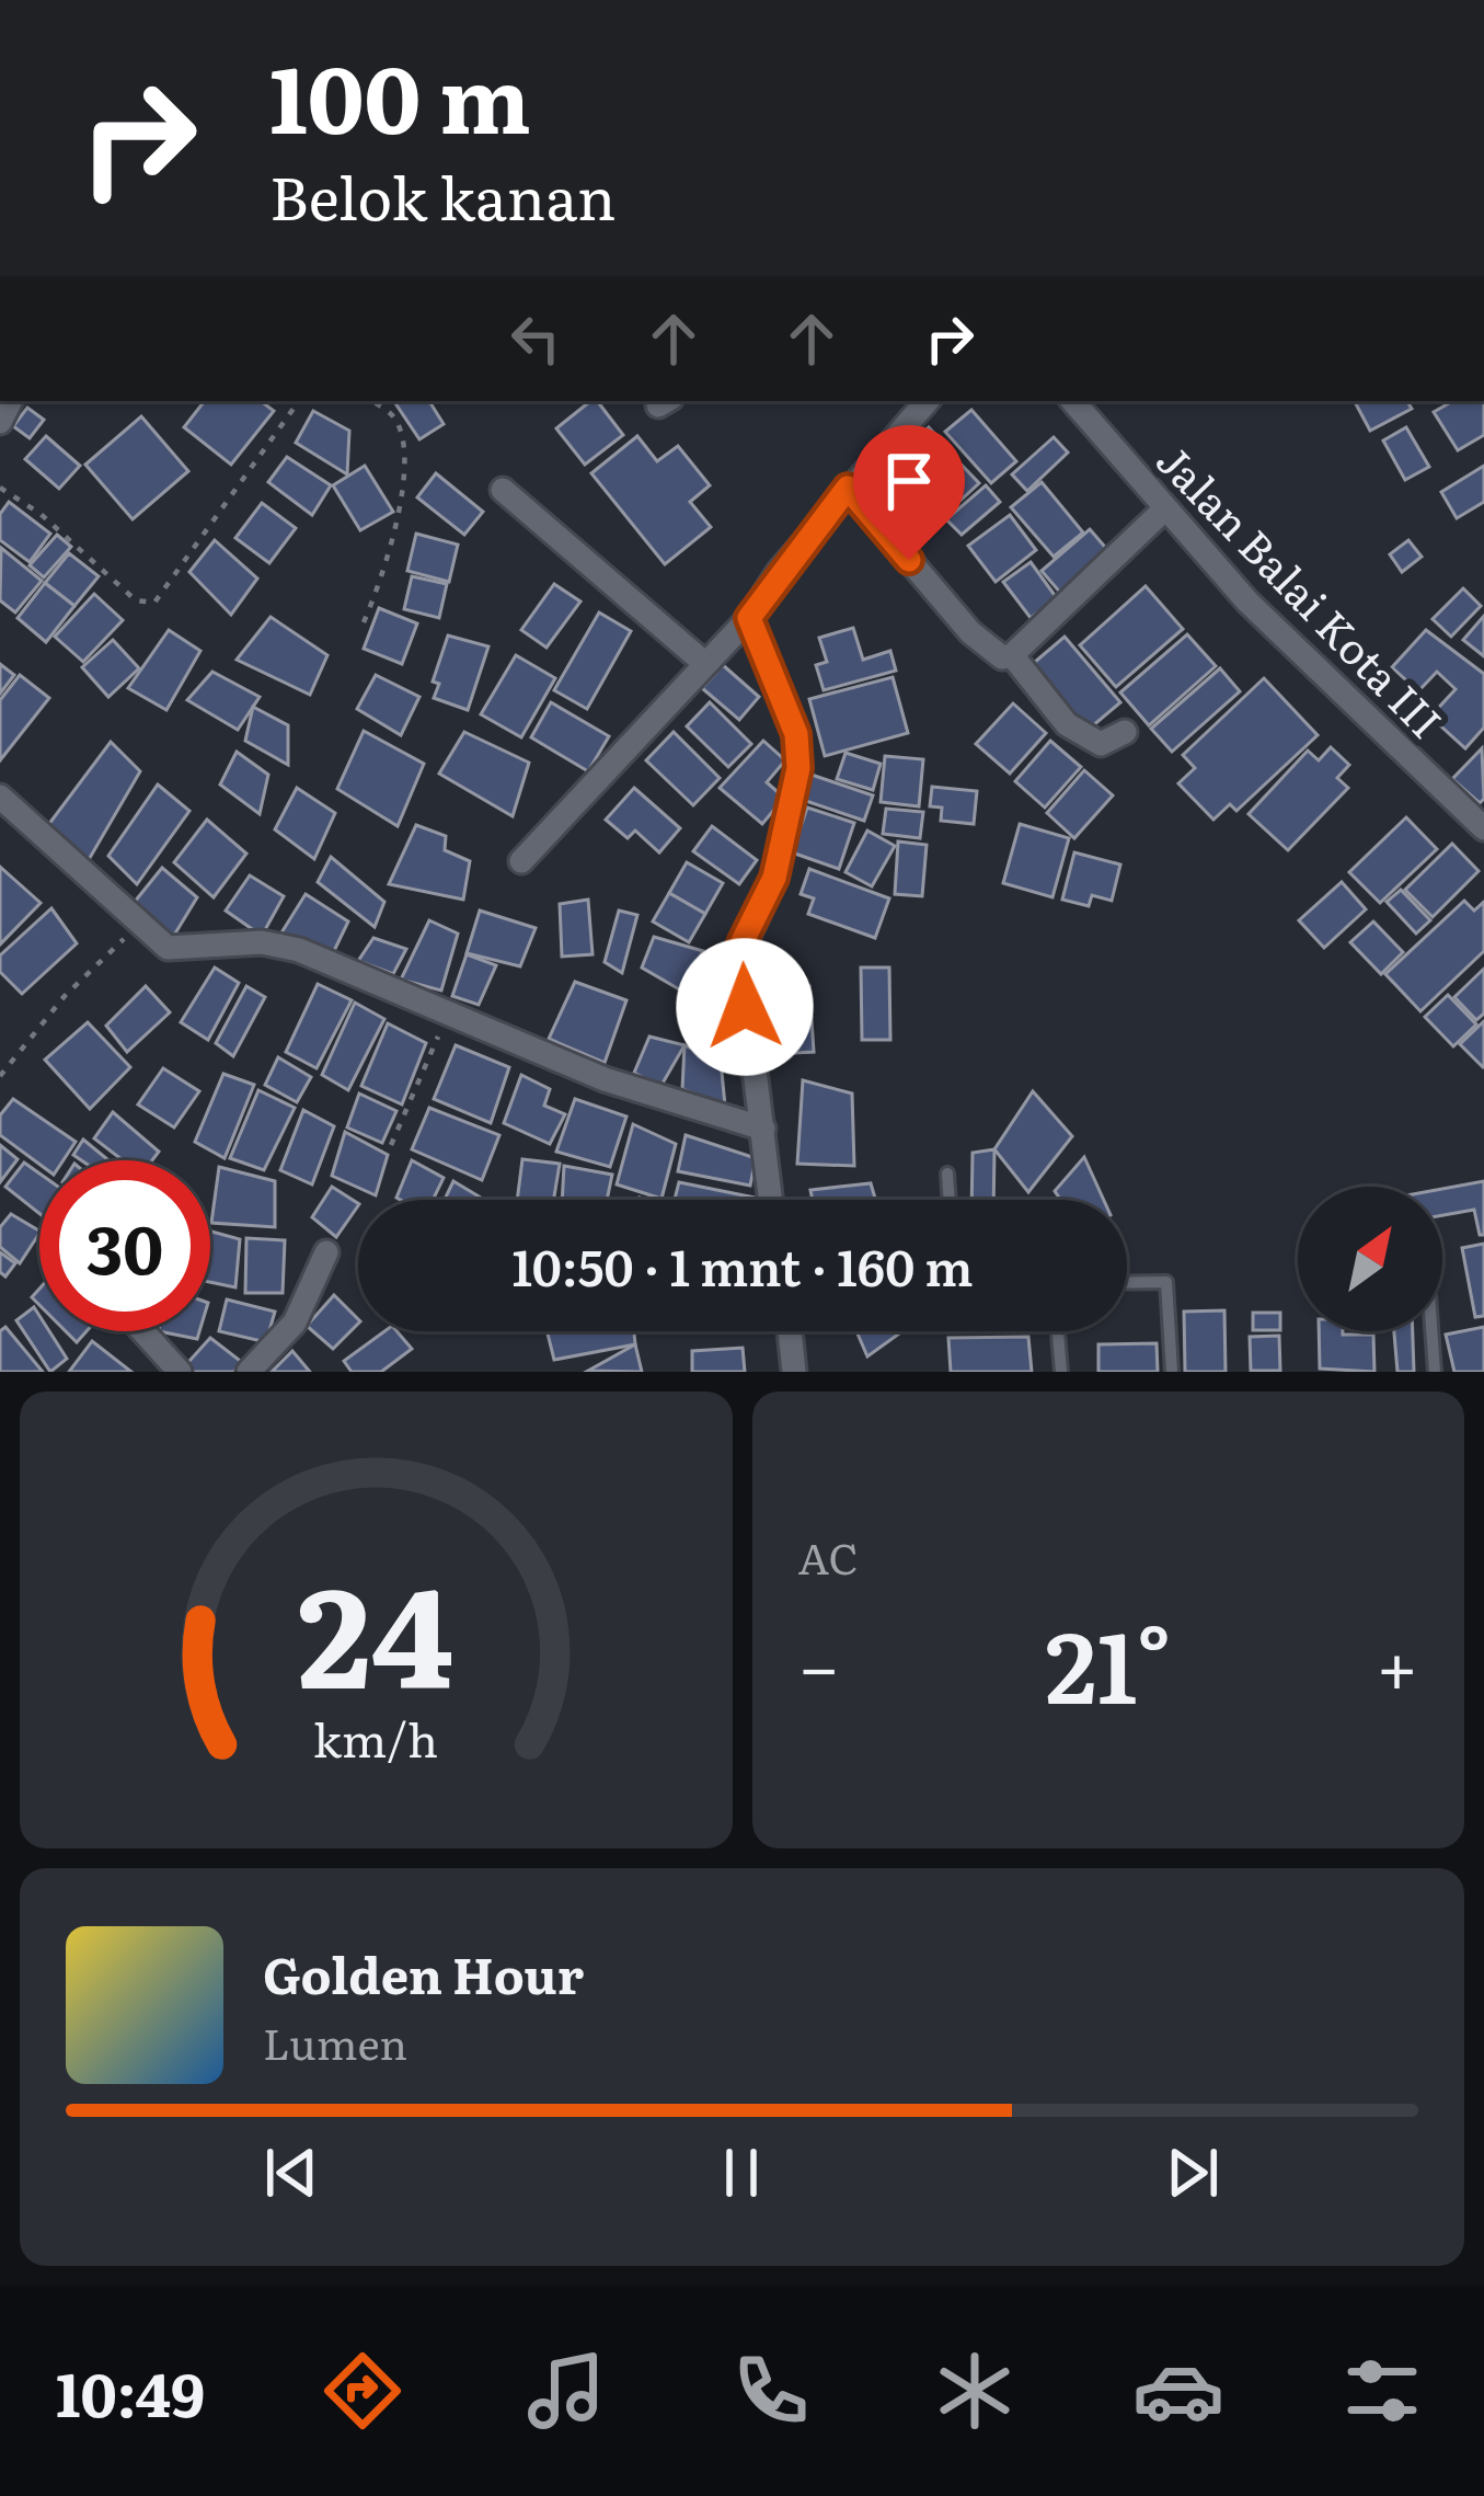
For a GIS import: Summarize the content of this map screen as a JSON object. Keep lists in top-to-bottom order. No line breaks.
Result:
{"streets":{"street":["Jalan Balai Kota III"]},"north":"top right","page":{"turn":["100 m","Belok kanan"],"limit":"30","trip":"10:50 · 1 mnt · 160 m","tile":"AC","heat":["−","21°","+"],"song":["Golden Hour","Lumen"],"tabs":"10:49","gauge":["24","km/h"]}}
